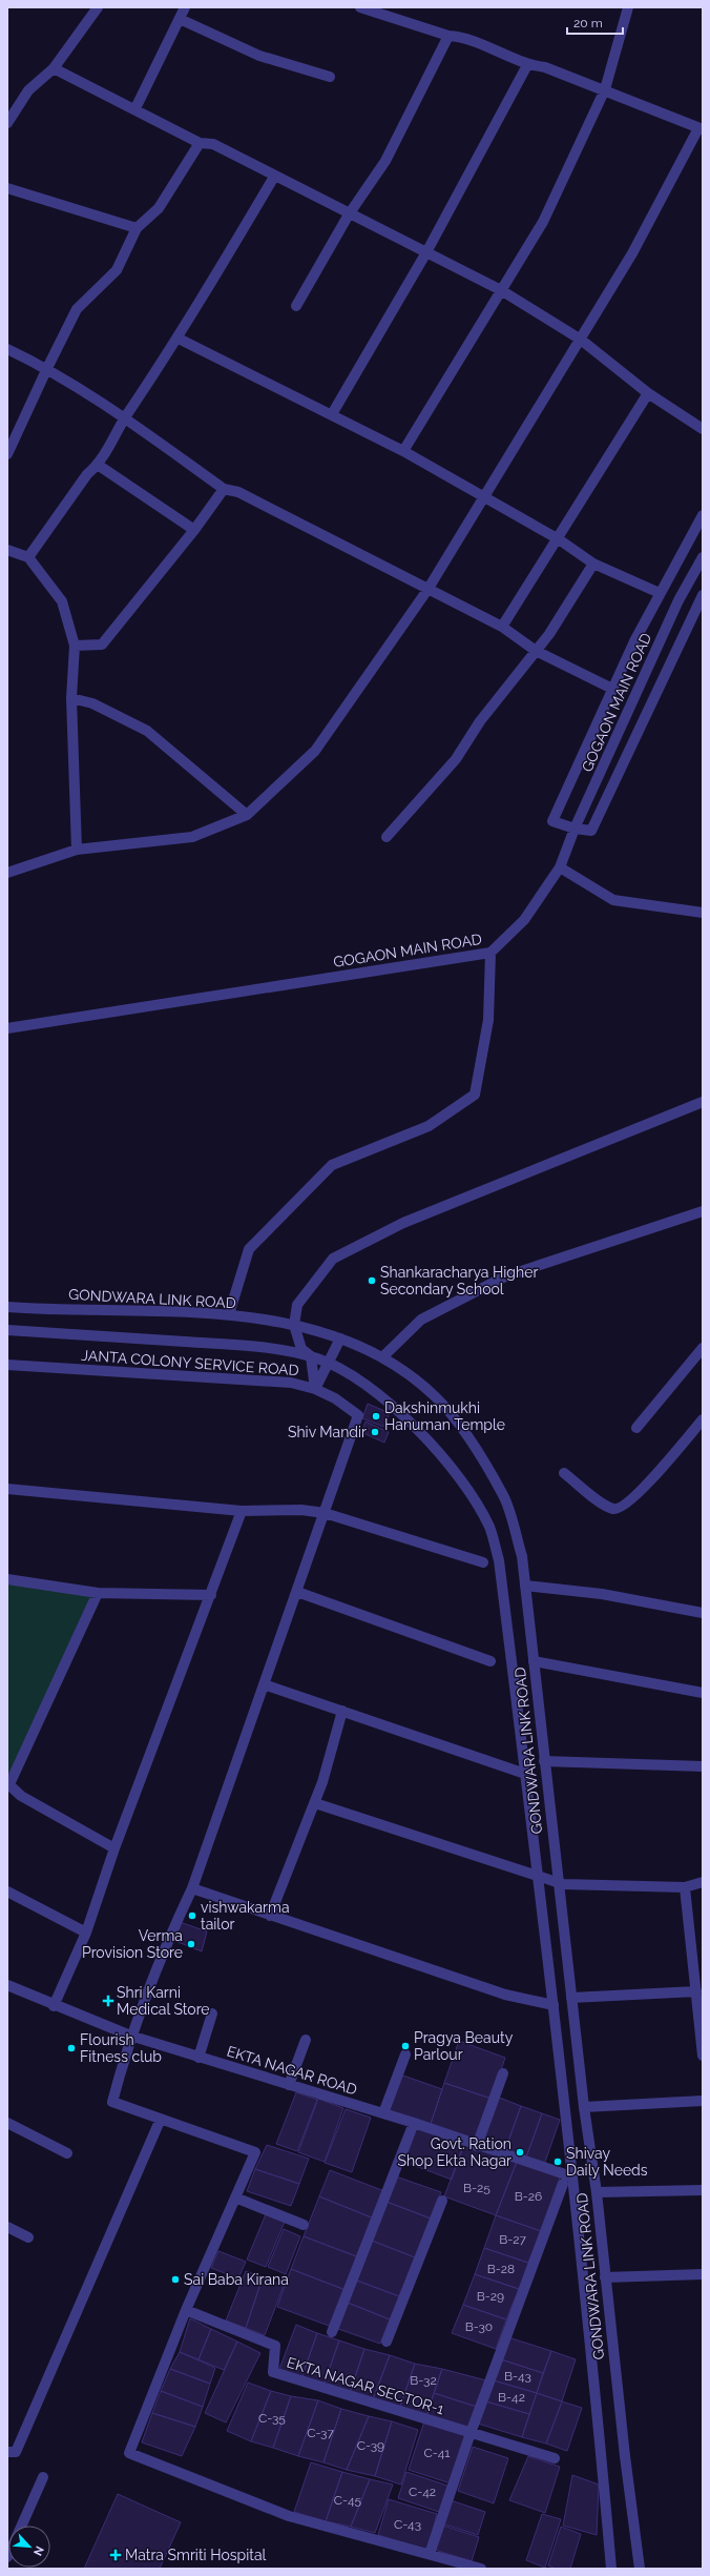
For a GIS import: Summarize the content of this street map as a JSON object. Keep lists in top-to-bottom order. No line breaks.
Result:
{"streets":{"street":["GOGAON MAIN ROAD","GONDWARA LINK ROAD","JANTA COLONY SERVICE ROAD","EKTA NAGAR ROAD","EKTA NAGAR SECTOR-1"]},"crossings":[["GONDWARA LINK ROAD","JANTA COLONY SERVICE ROAD"]],"places":{"other":["Shankaracharya Higher Secondary School","Dakshinmukhi Hanuman Temple","Shiv Mandir","vishwakarma tailor","Verma Provision Store","Pragya Beauty Parlour","Flourish Fitness club","Govt. Ration Shop Ekta Nagar","Shivay Daily Needs","Sai Baba Kirana"],"health":["Shri Karni Medical Store","Matra Smriti Hospital"]},"house_numbers":["B-25","B-26","B-27","B-28","B-29","B-30","B-43","B-32","B-42","C-35","C-37","C-39","C-41","C-42","C-45","C-43"],"scale_bar":"20 m","north":"bottom right"}
